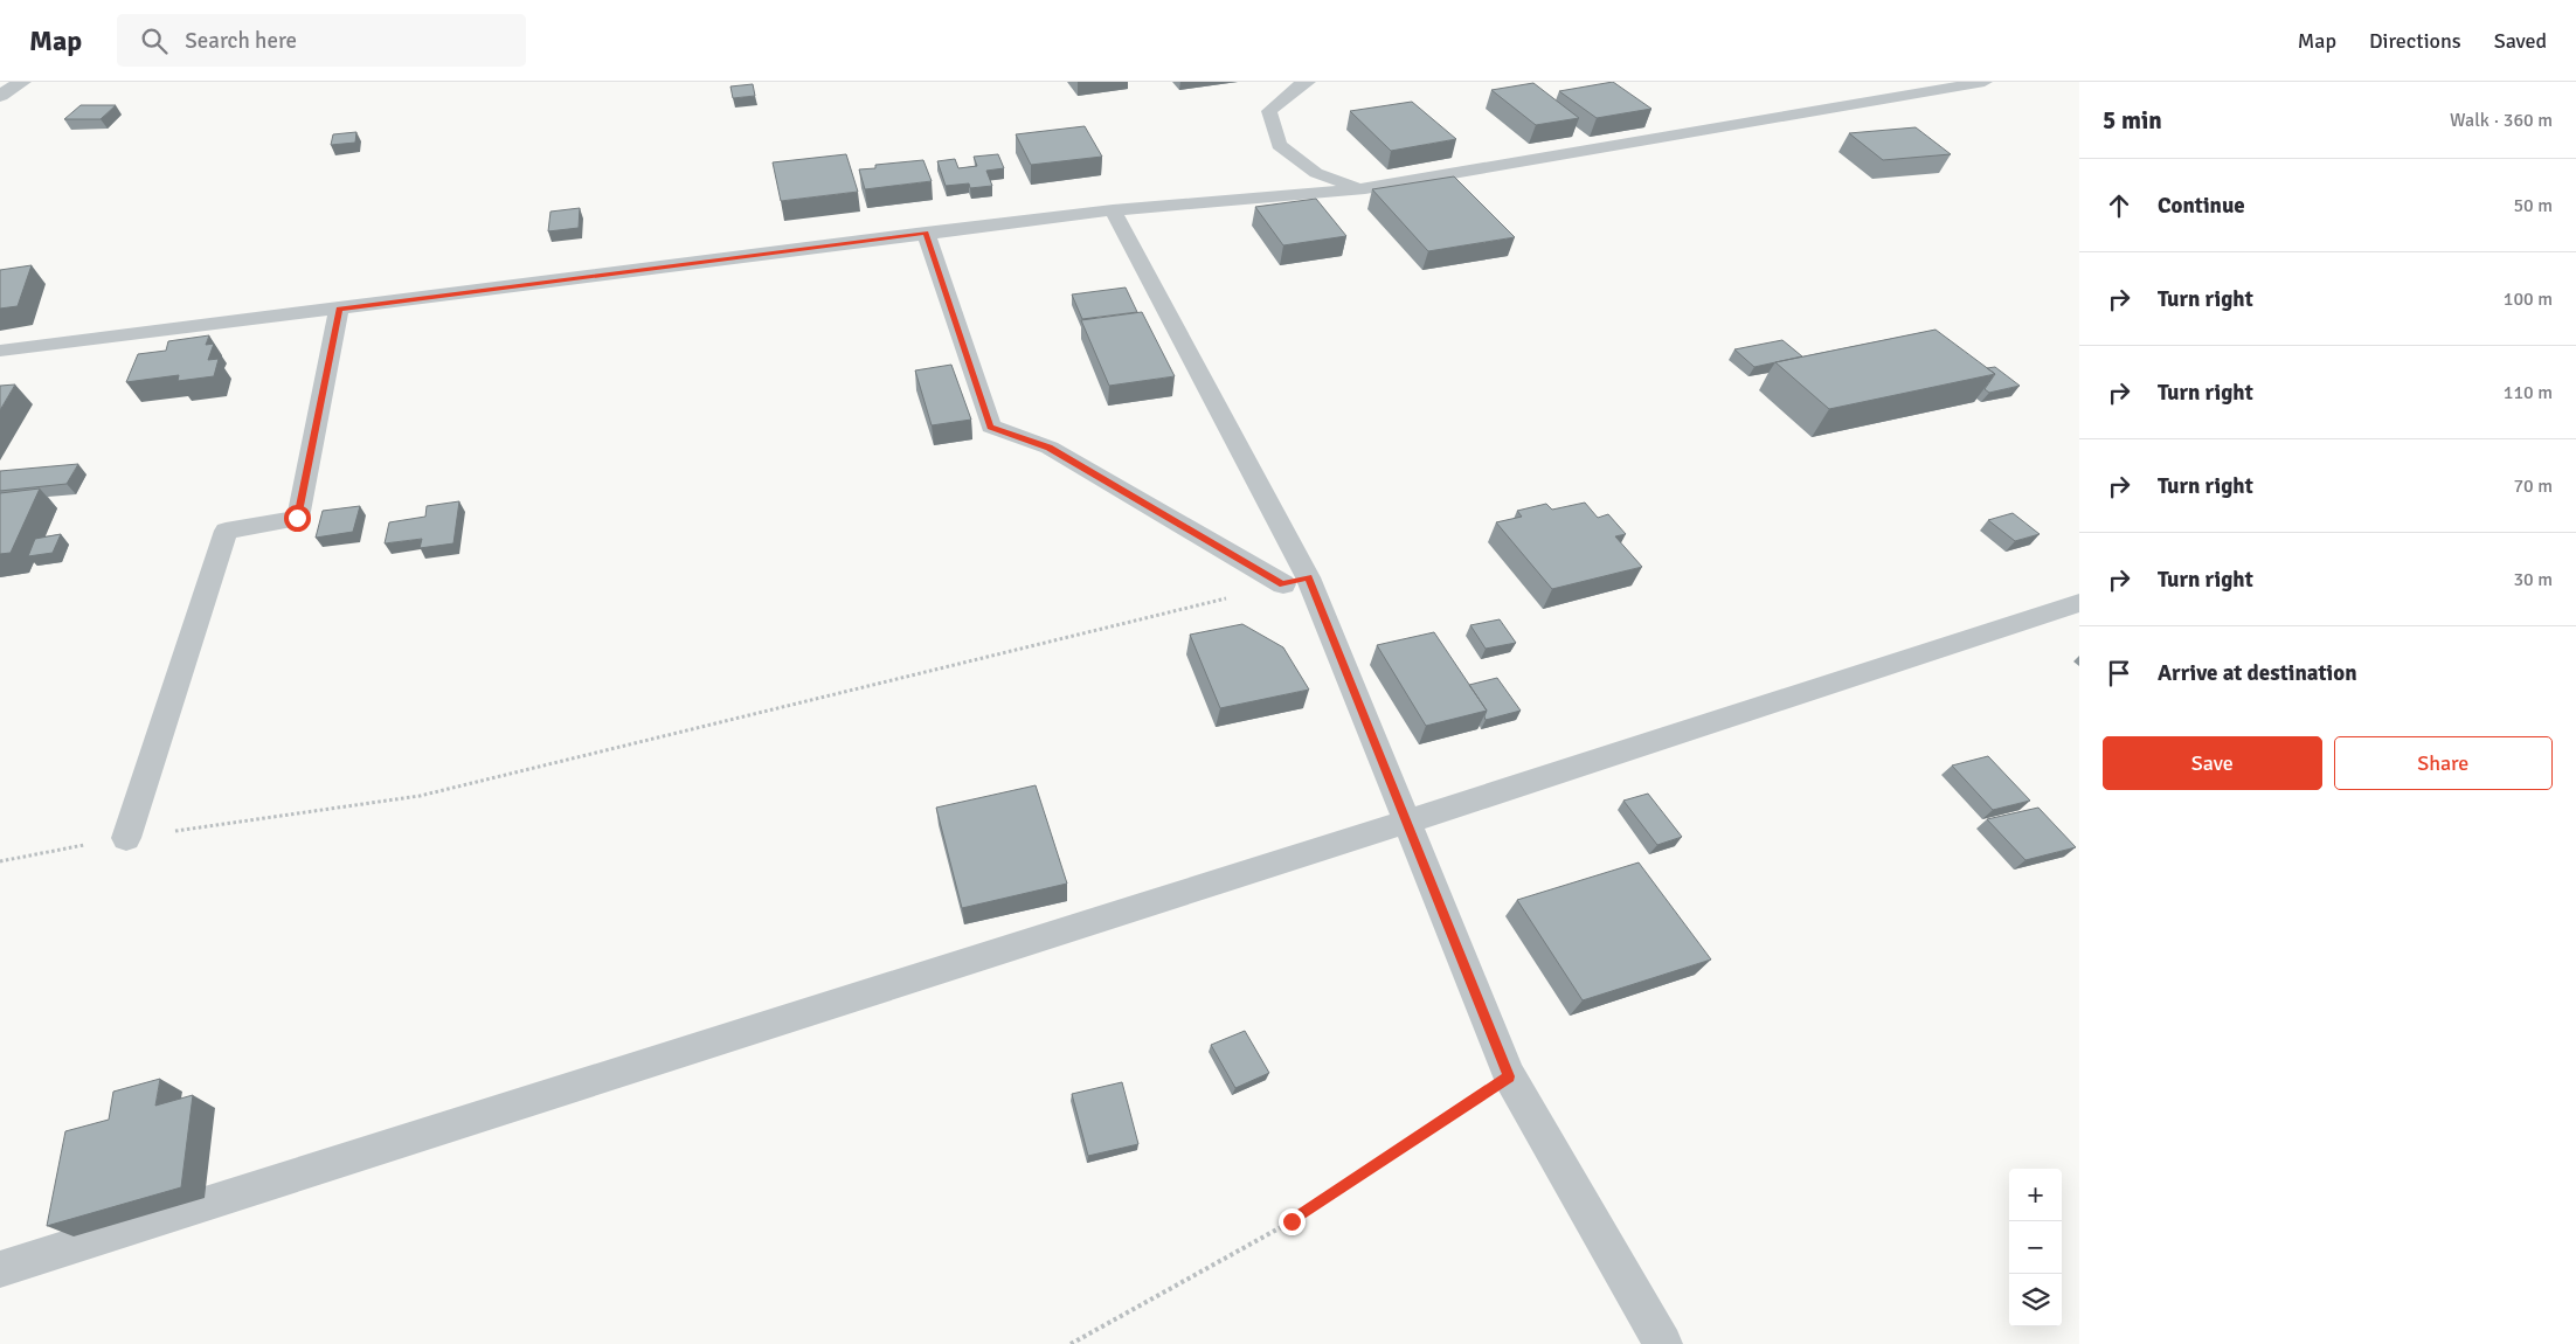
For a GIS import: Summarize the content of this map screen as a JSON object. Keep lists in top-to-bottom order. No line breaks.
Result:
{"page":{"header":"Map","search":"Search here","nav":["Map","Directions","Saved"],"heading":["5 min","Walk · 360 m"],"list":[["Continue","50 m"],["Turn right","100 m"],["Turn right","110 m"],["Turn right","70 m"],["Turn right","30 m"],"Arrive at destination"],"buttons":["Save","Share"],"map_buttons":["+","−"]}}
